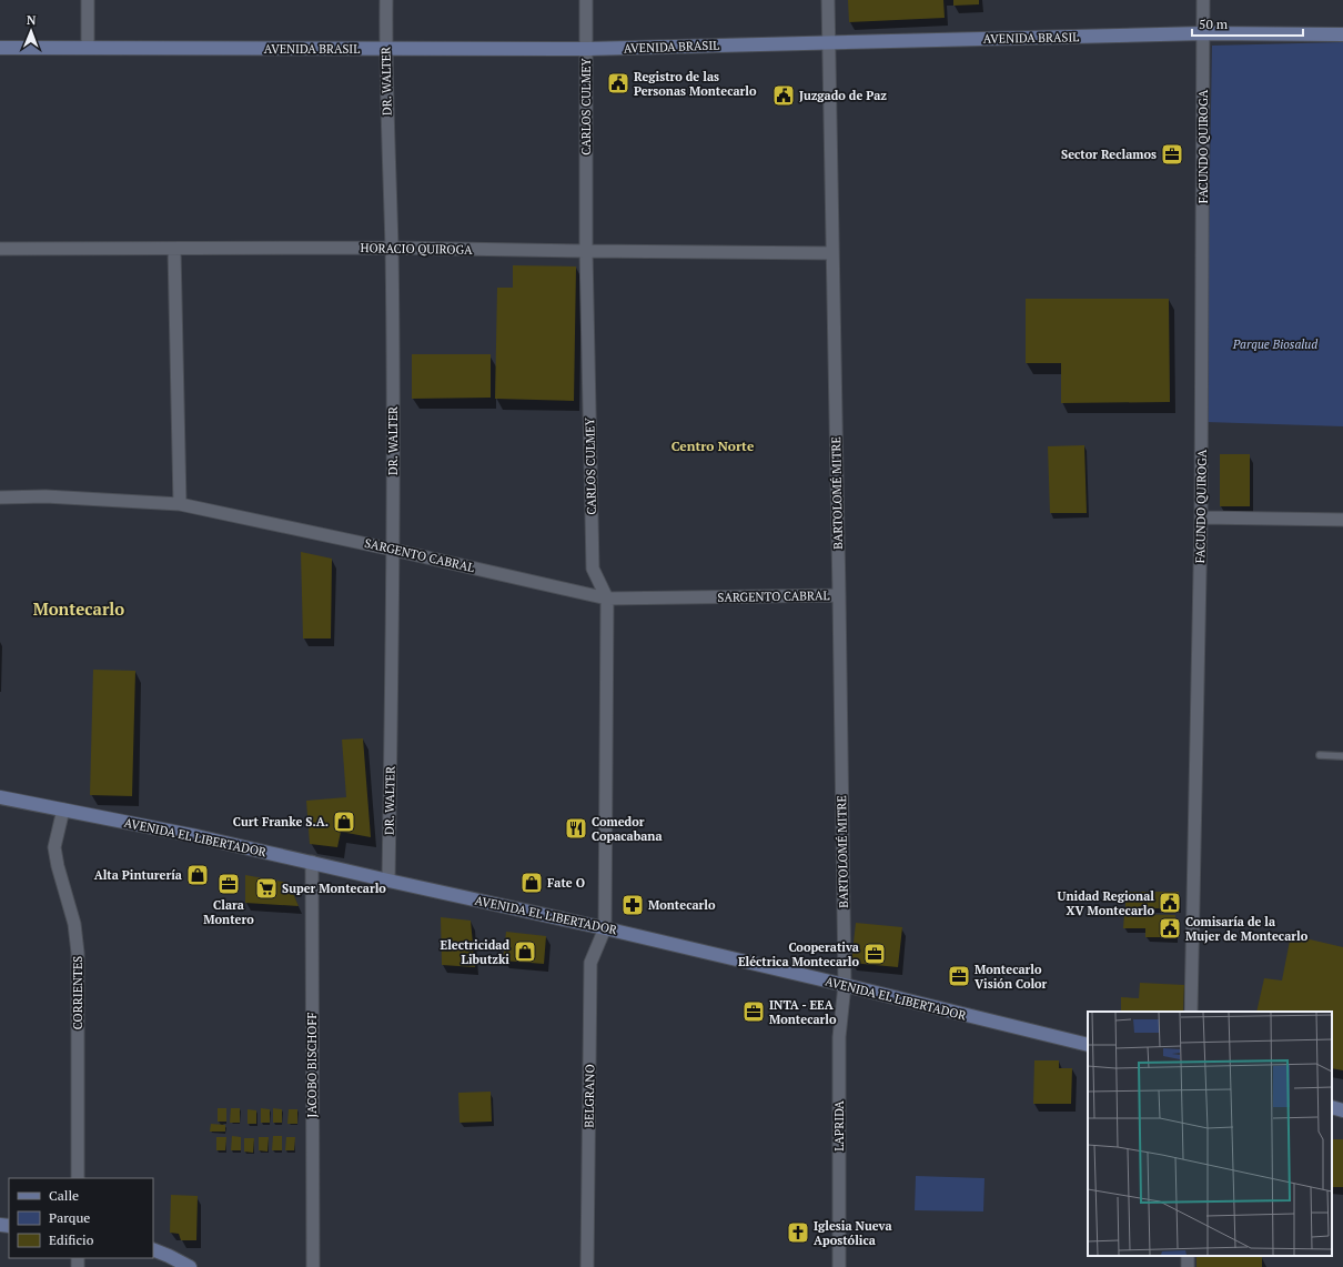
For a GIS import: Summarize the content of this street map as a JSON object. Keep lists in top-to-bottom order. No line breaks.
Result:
{"streets":{"main road":["AVENIDA BRASIL","AVENIDA EL LIBERTADOR"],"street":["DR. WALTER","CARLOS CULMEY","FACUNDO QUIROGA","HORACIO QUIROGA","BARTOLOMÉ MITRE","SARGENTO CABRAL","CORRIENTES","JACOBO BISCHOFF","BELGRANO","LAPRIDA"]},"crossings":[["AVENIDA BRASIL","DR. WALTER"],["AVENIDA BRASIL","CARLOS CULMEY"],["AVENIDA BRASIL","FACUNDO QUIROGA"],["AVENIDA BRASIL","BARTOLOMÉ MITRE"],["DR. WALTER","HORACIO QUIROGA"],["DR. WALTER","SARGENTO CABRAL"],["DR. WALTER","AVENIDA EL LIBERTADOR"],["CARLOS CULMEY","HORACIO QUIROGA"],["CARLOS CULMEY","SARGENTO CABRAL"],["CARLOS CULMEY","AVENIDA EL LIBERTADOR"],["CARLOS CULMEY","BELGRANO"],["HORACIO QUIROGA","BARTOLOMÉ MITRE"],["BARTOLOMÉ MITRE","SARGENTO CABRAL"],["BARTOLOMÉ MITRE","AVENIDA EL LIBERTADOR"],["BARTOLOMÉ MITRE","LAPRIDA"],["AVENIDA EL LIBERTADOR","CORRIENTES"],["AVENIDA EL LIBERTADOR","JACOBO BISCHOFF"],["AVENIDA EL LIBERTADOR","BELGRANO"],["AVENIDA EL LIBERTADOR","LAPRIDA"]],"districts":["Centro Norte","Montecarlo"],"parks":["Parque Biosalud"],"places":{"public building":["Registro de las Personas Montecarlo","Juzgado de Paz","Unidad Regional XV Montecarlo","Comisaría de la Mujer de Montecarlo"],"office":["Sector Reclamos","Clara Montero","Cooperativa Eléctrica Montecarlo","Montecarlo Visión Color","INTA - EEA Montecarlo"],"shop":["Curt Franke S.A.","Alta Pinturería","Fate O","Electricidad Libutzki"],"restaurant":["Comedor Copacabana"],"supermarket":["Super Montecarlo"],"pharmacy":["Montecarlo"],"church":["Iglesia Nueva Apostólica"]},"legend":["Calle","Parque","Edificio"],"scale_bar":"50 m","north":"top"}
